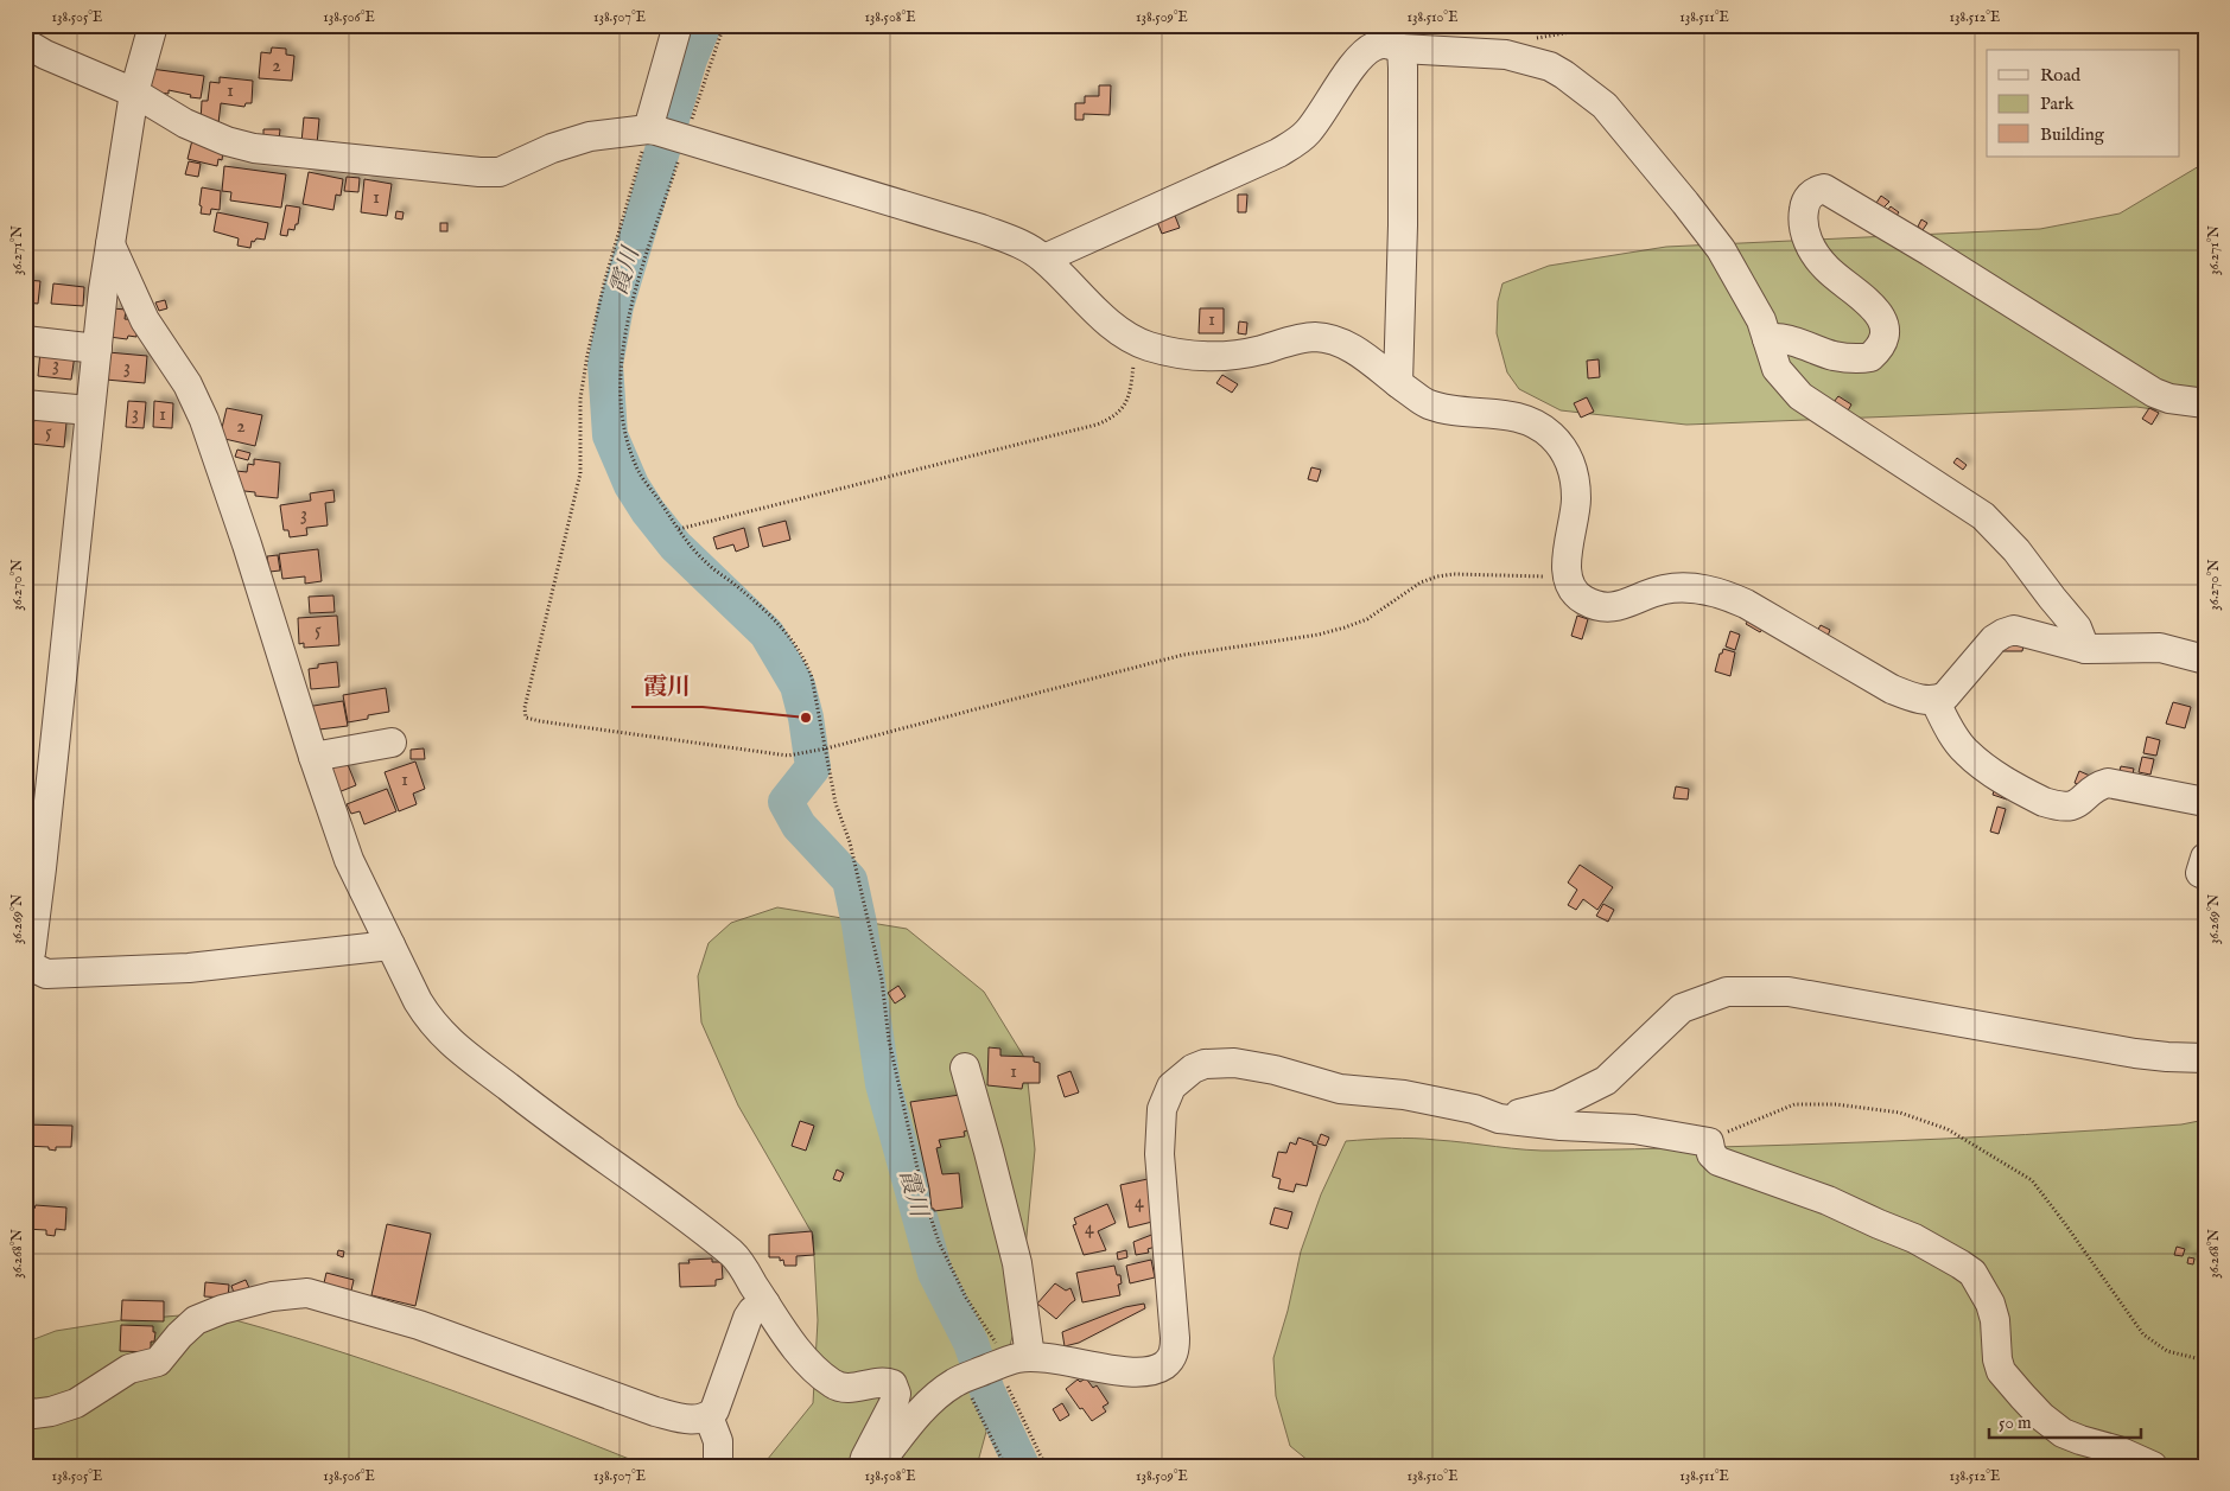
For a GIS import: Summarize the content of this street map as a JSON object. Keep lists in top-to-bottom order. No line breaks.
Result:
{"water":["霞川"],"places":["霞川"],"house_numbers":["2","1","1","1","3","3","3","1","2","5","3","5","1","1","4","4"],"legend":["Road","Park","Building"],"scale_bar":"50 m","coordinates":["138.505°E","138.506°E","138.507°E","138.508°E","138.509°E","138.510°E","138.511°E","138.512°E","36.271°N","36.270°N","36.269°N","36.268°N"]}
